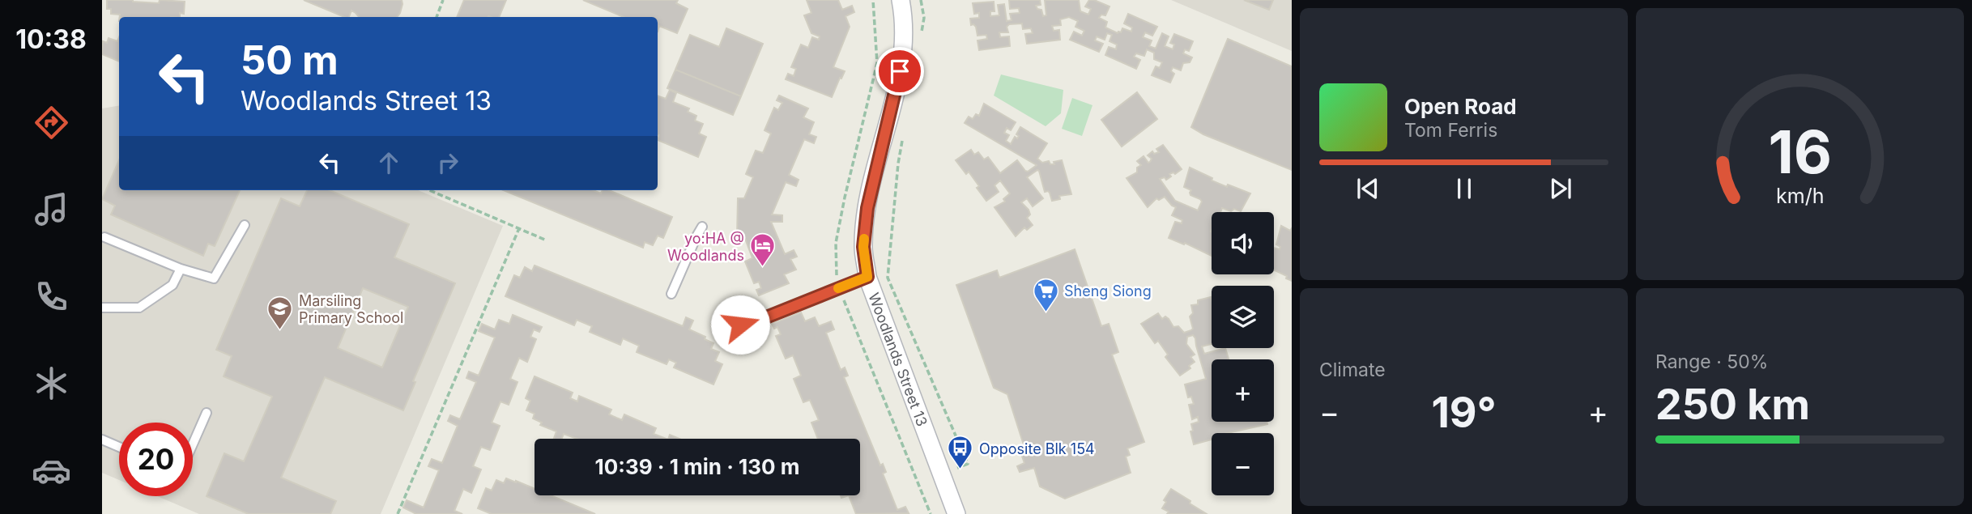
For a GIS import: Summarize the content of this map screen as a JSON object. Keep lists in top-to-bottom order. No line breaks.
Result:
{"streets":{"street":["Woodlands Street 13"]},"places":{"hotel":["yo:HA @ Woodlands"],"supermarket":["Sheng Siong"],"school or university":["Marsiling Primary School"],"bus stop":["Opposite Blk 154"]},"page":{"tabs":"10:38","turn":["50 m","Woodlands Street 13"],"song":["Open Road","Tom Ferris"],"map_buttons":["+","−"],"tile":["Climate",["Range · 50%","250 km"]],"heat":["−","19°","+"],"limit":"20","trip":"10:39 · 1 min · 130 m","gauge":["16","km/h"]}}
